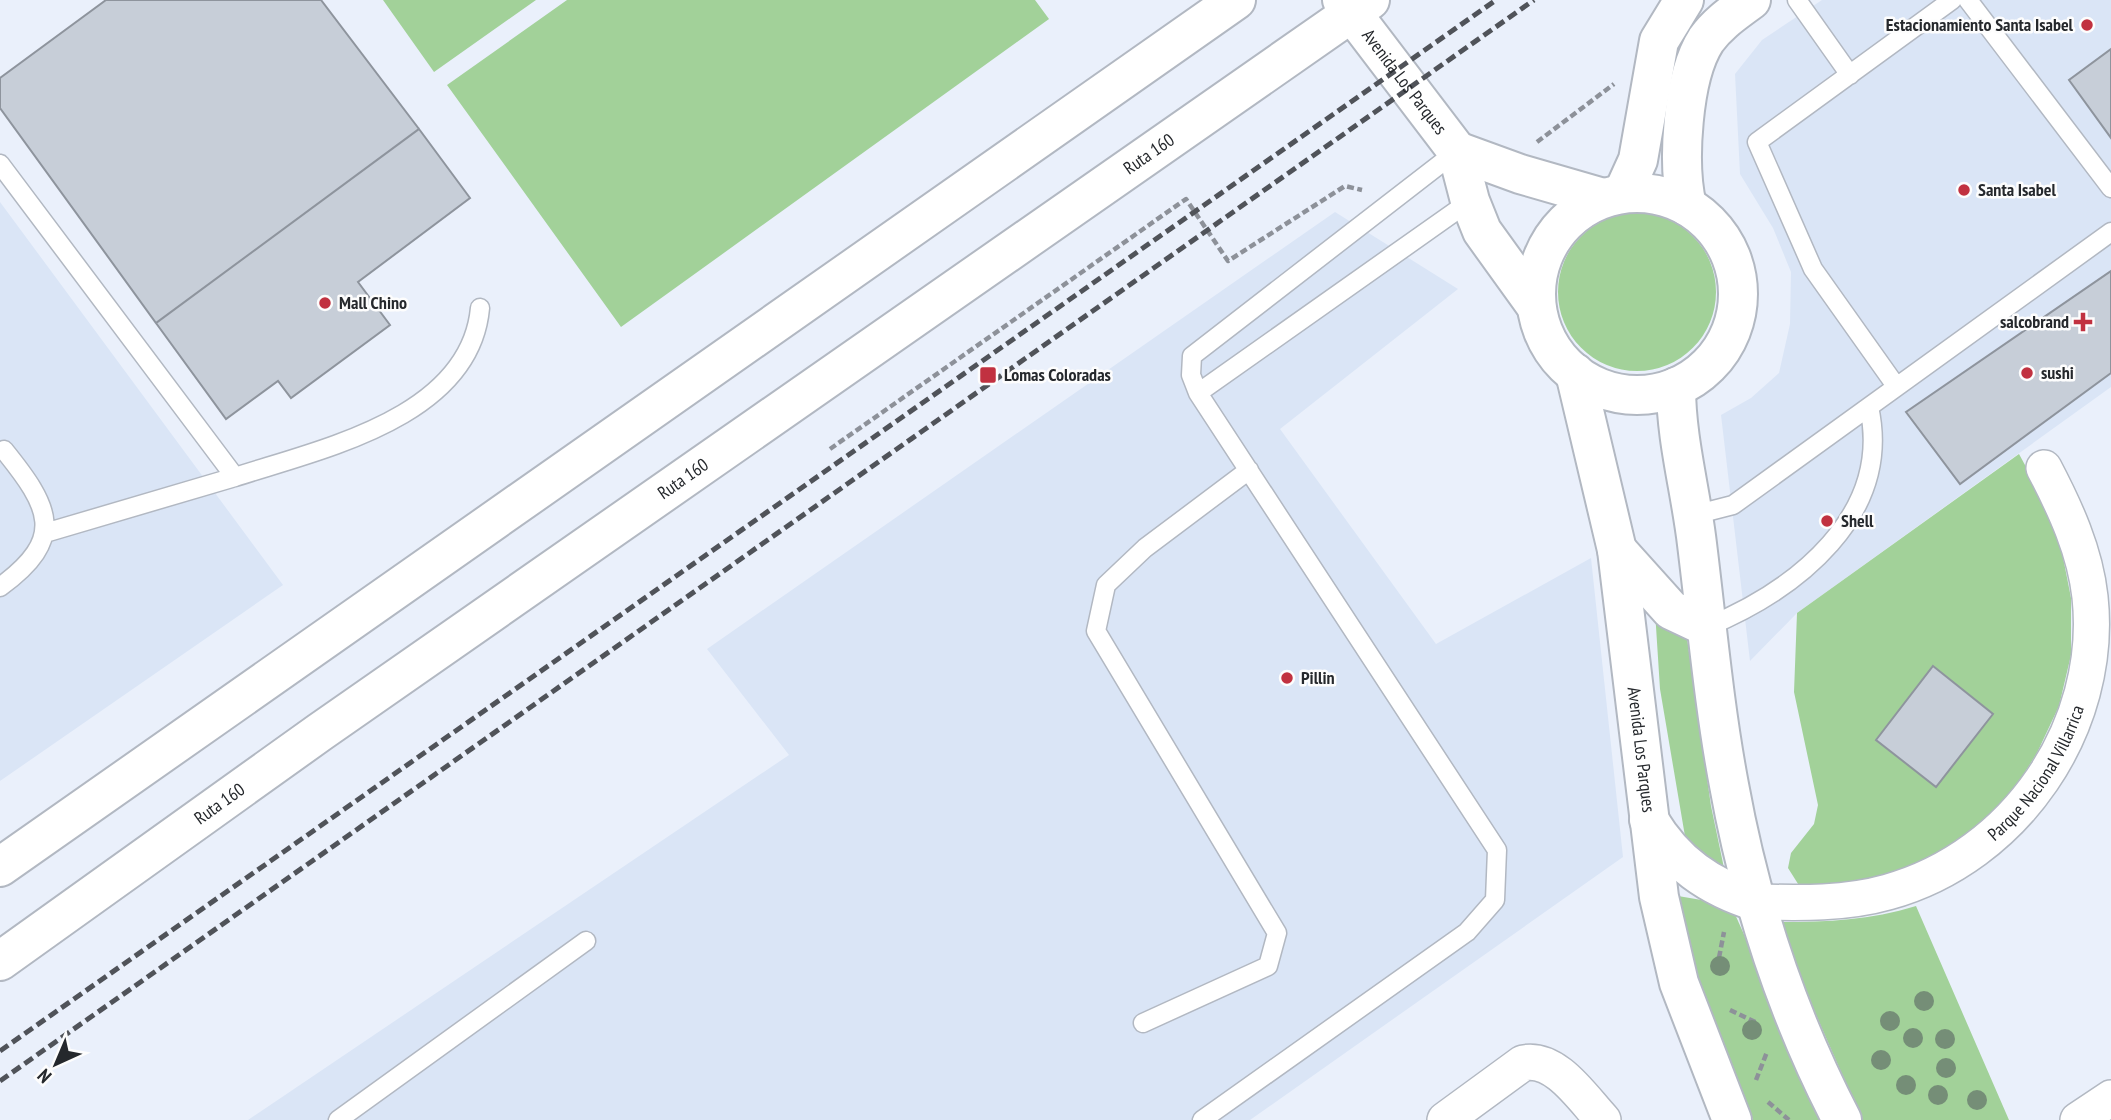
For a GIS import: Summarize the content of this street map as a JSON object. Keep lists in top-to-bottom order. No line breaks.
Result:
{"streets":{"main road":["Avenida Los Parques","Ruta 160"],"street":["Parque Nacional Villarrica"]},"crossings":[["Avenida Los Parques","Ruta 160"]],"places":{"other":["Estacionamiento Santa Isabel","Santa Isabel","Mall Chino","sushi","Shell","Pillin"],"health":["salcobrand"],"transit":["Lomas Coloradas"]},"north":"bottom left"}
